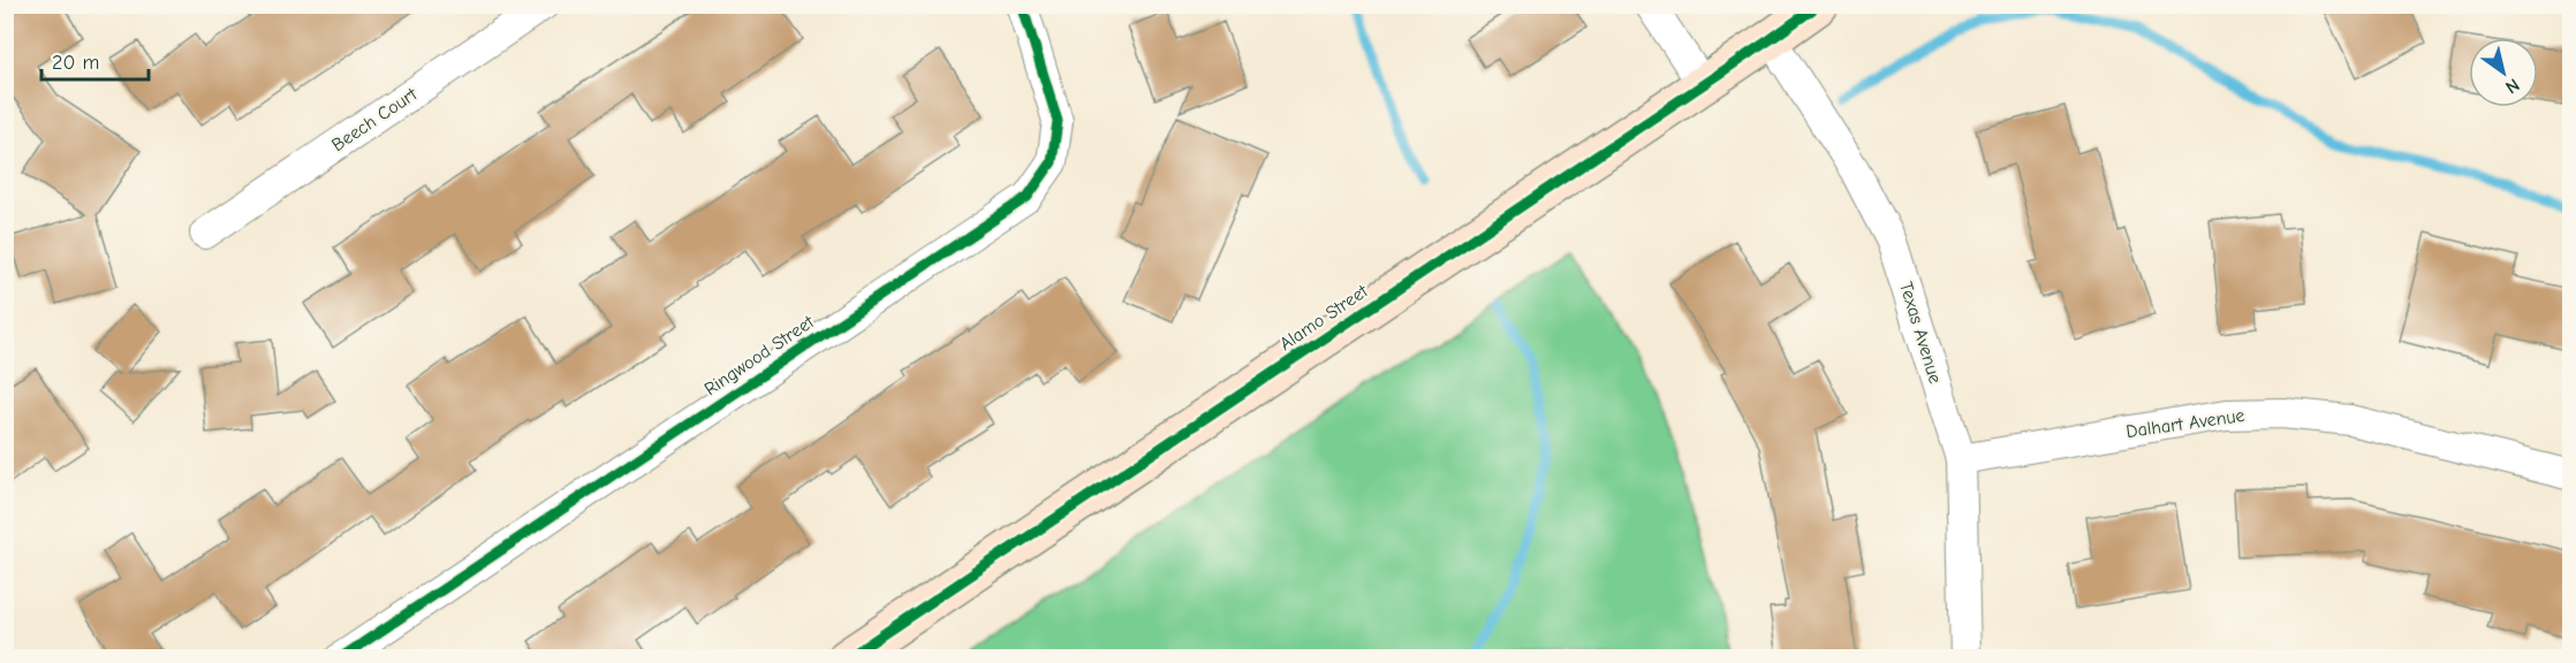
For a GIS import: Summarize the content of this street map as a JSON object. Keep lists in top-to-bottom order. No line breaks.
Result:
{"streets":{"main road":["Alamo Street"],"street":["Beech Court","Texas Avenue","Ringwood Street","Dalhart Avenue"]},"crossings":[["Alamo Street","Texas Avenue"],["Texas Avenue","Dalhart Avenue"]],"scale_bar":"20 m","north":"bottom right"}
